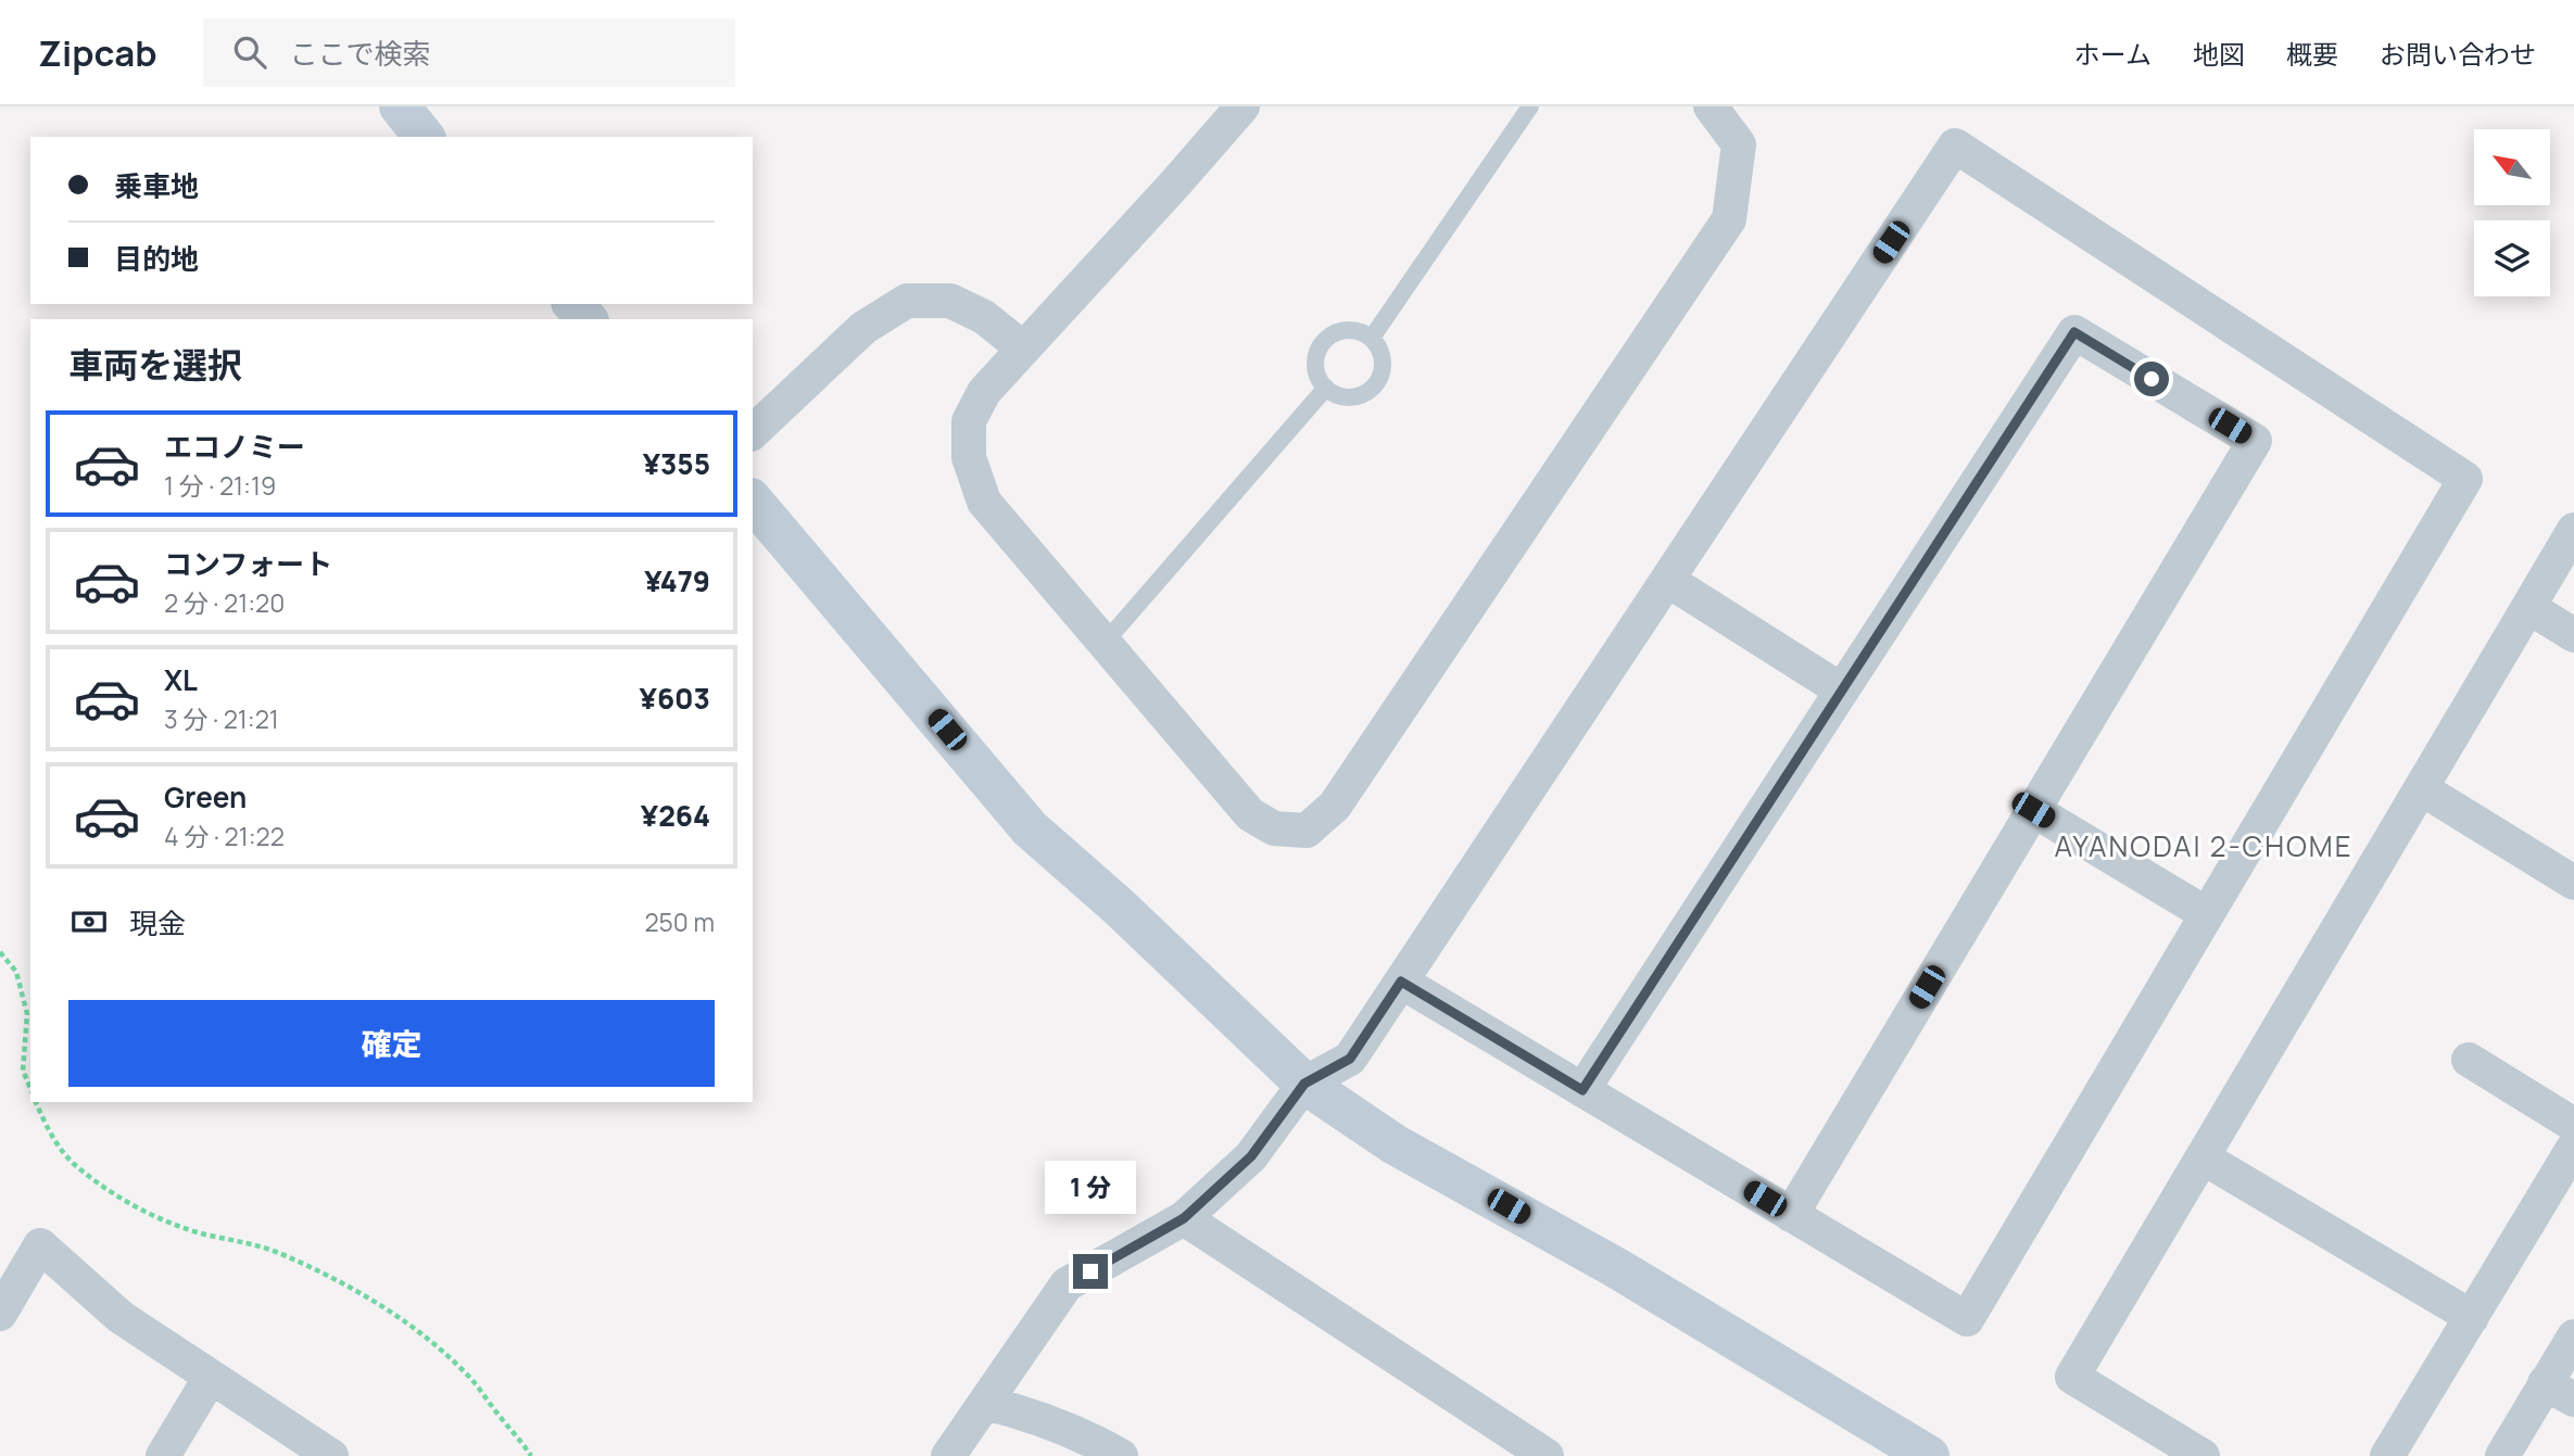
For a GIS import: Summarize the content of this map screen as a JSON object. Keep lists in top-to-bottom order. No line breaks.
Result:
{"districts":["AYANODAI 2-CHOME"],"north":"top left","page":{"header":"Zipcab","search":"ここで検索","nav":["ホーム","地図","概要","お問い合わせ"],"banner":["乗車地","目的地"],"heading":"車両を選択","list":[{"name":"エコノミー","note":"1 分 · 21:19","value":"¥355"},{"name":"コンフォート","note":"2 分 · 21:20","value":"¥479"},{"name":"XL","note":"3 分 · 21:21","value":"¥603"},{"name":"Green","note":"4 分 · 21:22","value":"¥264"}],"pay":["現金","250 m"],"buttons":"確定","bubble":"1 分"}}
